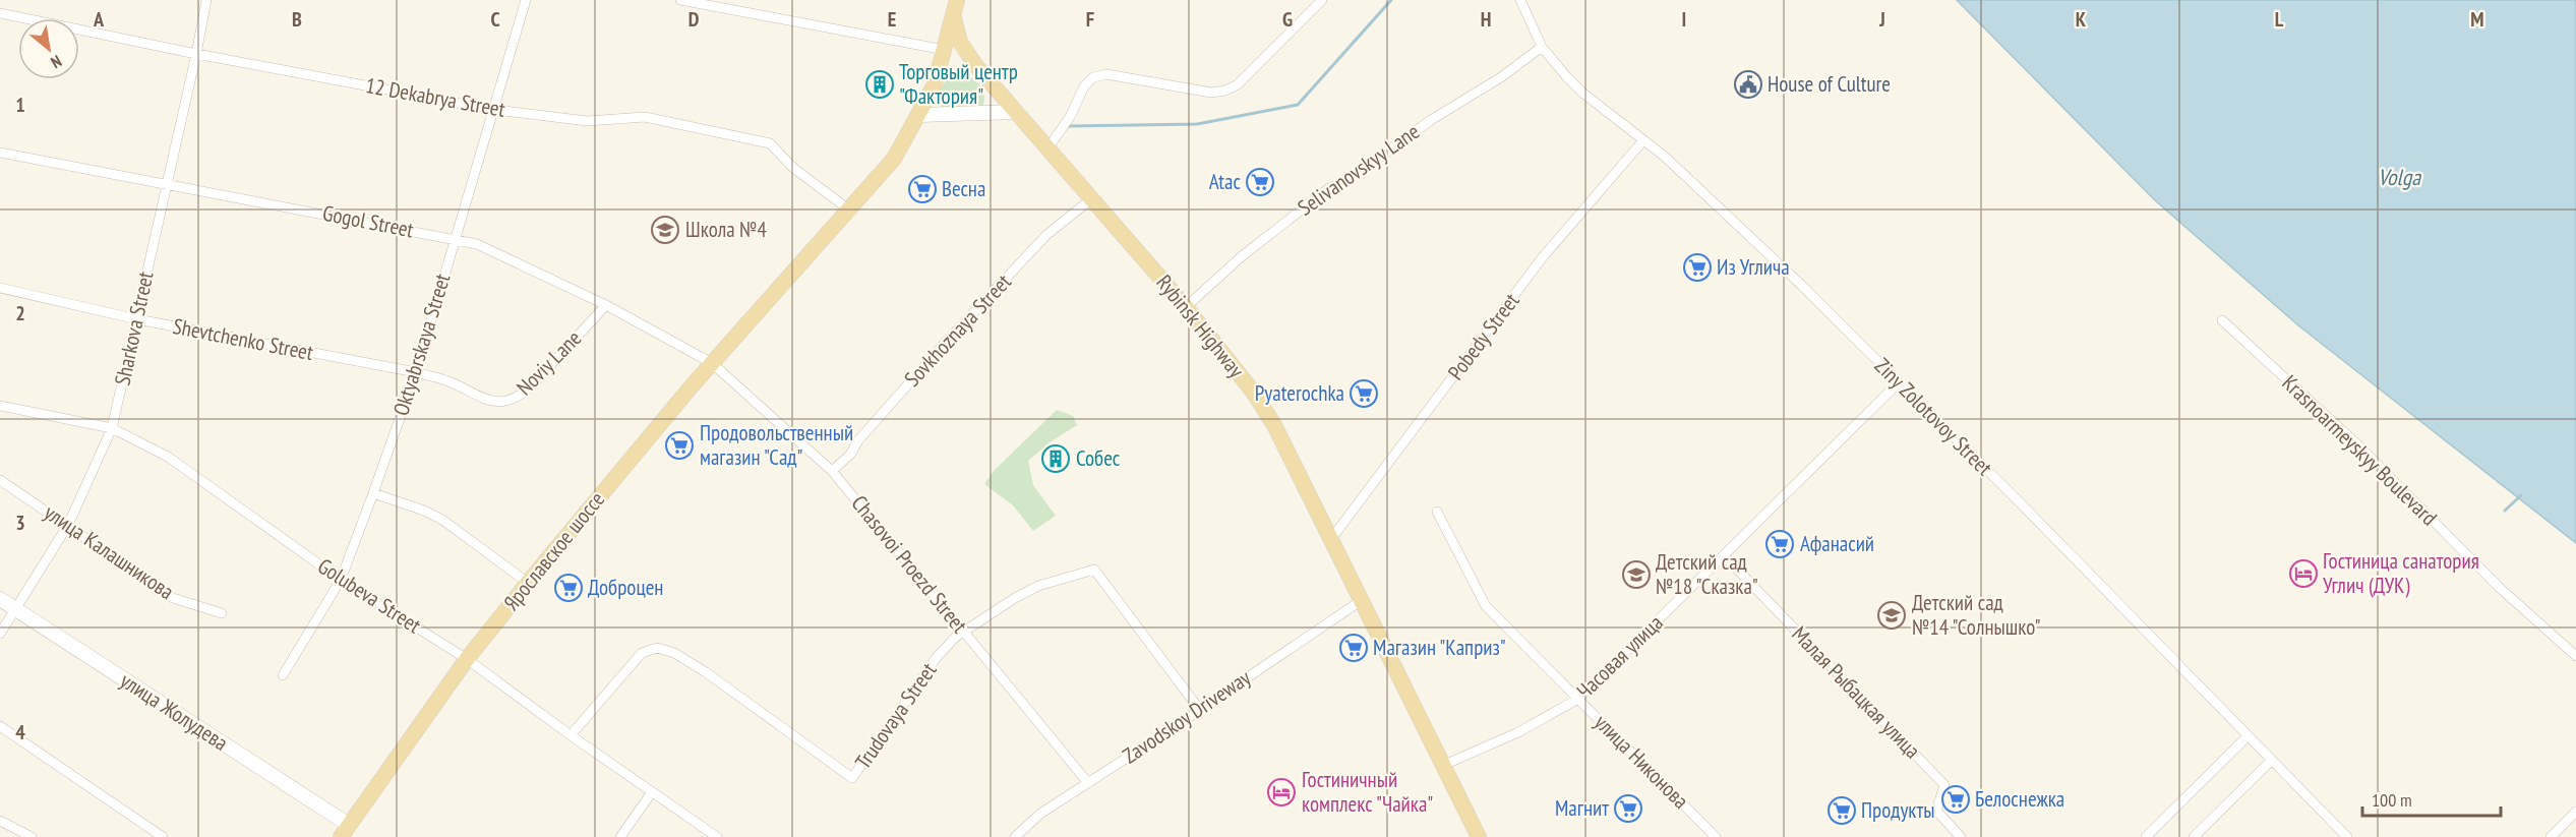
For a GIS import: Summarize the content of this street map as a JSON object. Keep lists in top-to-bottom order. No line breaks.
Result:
{"streets":{"main road":["Rybinsk Highway","Ярославское шоссе","улица Жолудева"],"street":["12 Dekabrya Street","Selivanovskyy Lane","Gogol Street","Sharkova Street","Sovkhoznaya Street","Pobedy Street","Shevtchenko Street","Oktyabrskaya Street","Noviy Lane","Ziny Zolotovoy Street","Krasnoarmeyskyy Boulevard","улица Калашникова","Chasovoi Proezd Street","Golubeva Street","Часовая улица","Малая Рыбацкая улица","Trudovaya Street","Zavodskoy Driveway","улица Никонова"]},"crossings":[["12 Dekabrya Street","Sharkova Street"],["12 Dekabrya Street","Oktyabrskaya Street"],["12 Dekabrya Street","Ярославское шоссе"],["Selivanovskyy Lane","Rybinsk Highway"],["Selivanovskyy Lane","Ziny Zolotovoy Street"],["Gogol Street","Sharkova Street"],["Gogol Street","Oktyabrskaya Street"],["Gogol Street","Noviy Lane"],["Gogol Street","Ярославское шоссе"],["Gogol Street","Chasovoi Proezd Street"],["Rybinsk Highway","Sovkhoznaya Street"],["Rybinsk Highway","Pobedy Street"],["Rybinsk Highway","Ярославское шоссе"],["Rybinsk Highway","Часовая улица"],["Rybinsk Highway","Zavodskoy Driveway"],["Sharkova Street","Shevtchenko Street"],["Sharkova Street","улица Калашникова"],["Sharkova Street","Golubeva Street"],["Sharkova Street","улица Жолудева"],["Sovkhoznaya Street","Chasovoi Proezd Street"],["Pobedy Street","Ziny Zolotovoy Street"],["Shevtchenko Street","Oktyabrskaya Street"],["Shevtchenko Street","Noviy Lane"],["Oktyabrskaya Street","Noviy Lane"],["Oktyabrskaya Street","Golubeva Street"],["Ziny Zolotovoy Street","Часовая улица"],["Ярославское шоссе","Chasovoi Proezd Street"],["Ярославское шоссе","Golubeva Street"],["Ярославское шоссе","улица Жолудева"],["Chasovoi Proezd Street","Trudovaya Street"],["Chasovoi Proezd Street","Zavodskoy Driveway"],["Golubeva Street","Trudovaya Street"],["Часовая улица","Малая Рыбацкая улица"],["Часовая улица","улица Никонова"],["Trudovaya Street","Zavodskoy Driveway"]],"water":["Volga"],"places":{"building":["Торговый центр \"Фактория\"","Собес"],"public building":["House of Culture"],"supermarket":["Atac","Весна","Из Углича","Pyaterochka","Продовольственный магазин \"Сад\"","Афанасий","Доброцен","Магазин \"Каприз\"","Белоснежка","Магнит","Продукты"],"school or university":["Школа №4","Детский сад №18 \"Сказка\"","Детский сад №14 \"Солнышко\""],"hotel":["Гостиница санатория Углич (ДУК)","Гостиничный комплекс \"Чайка\""]},"scale_bar":"100 m","north":"bottom right","grid":{"columns":["A","B","C","D","E","F","G","H","I","J","K","L","M"],"rows":["1","2","3","4"]}}
